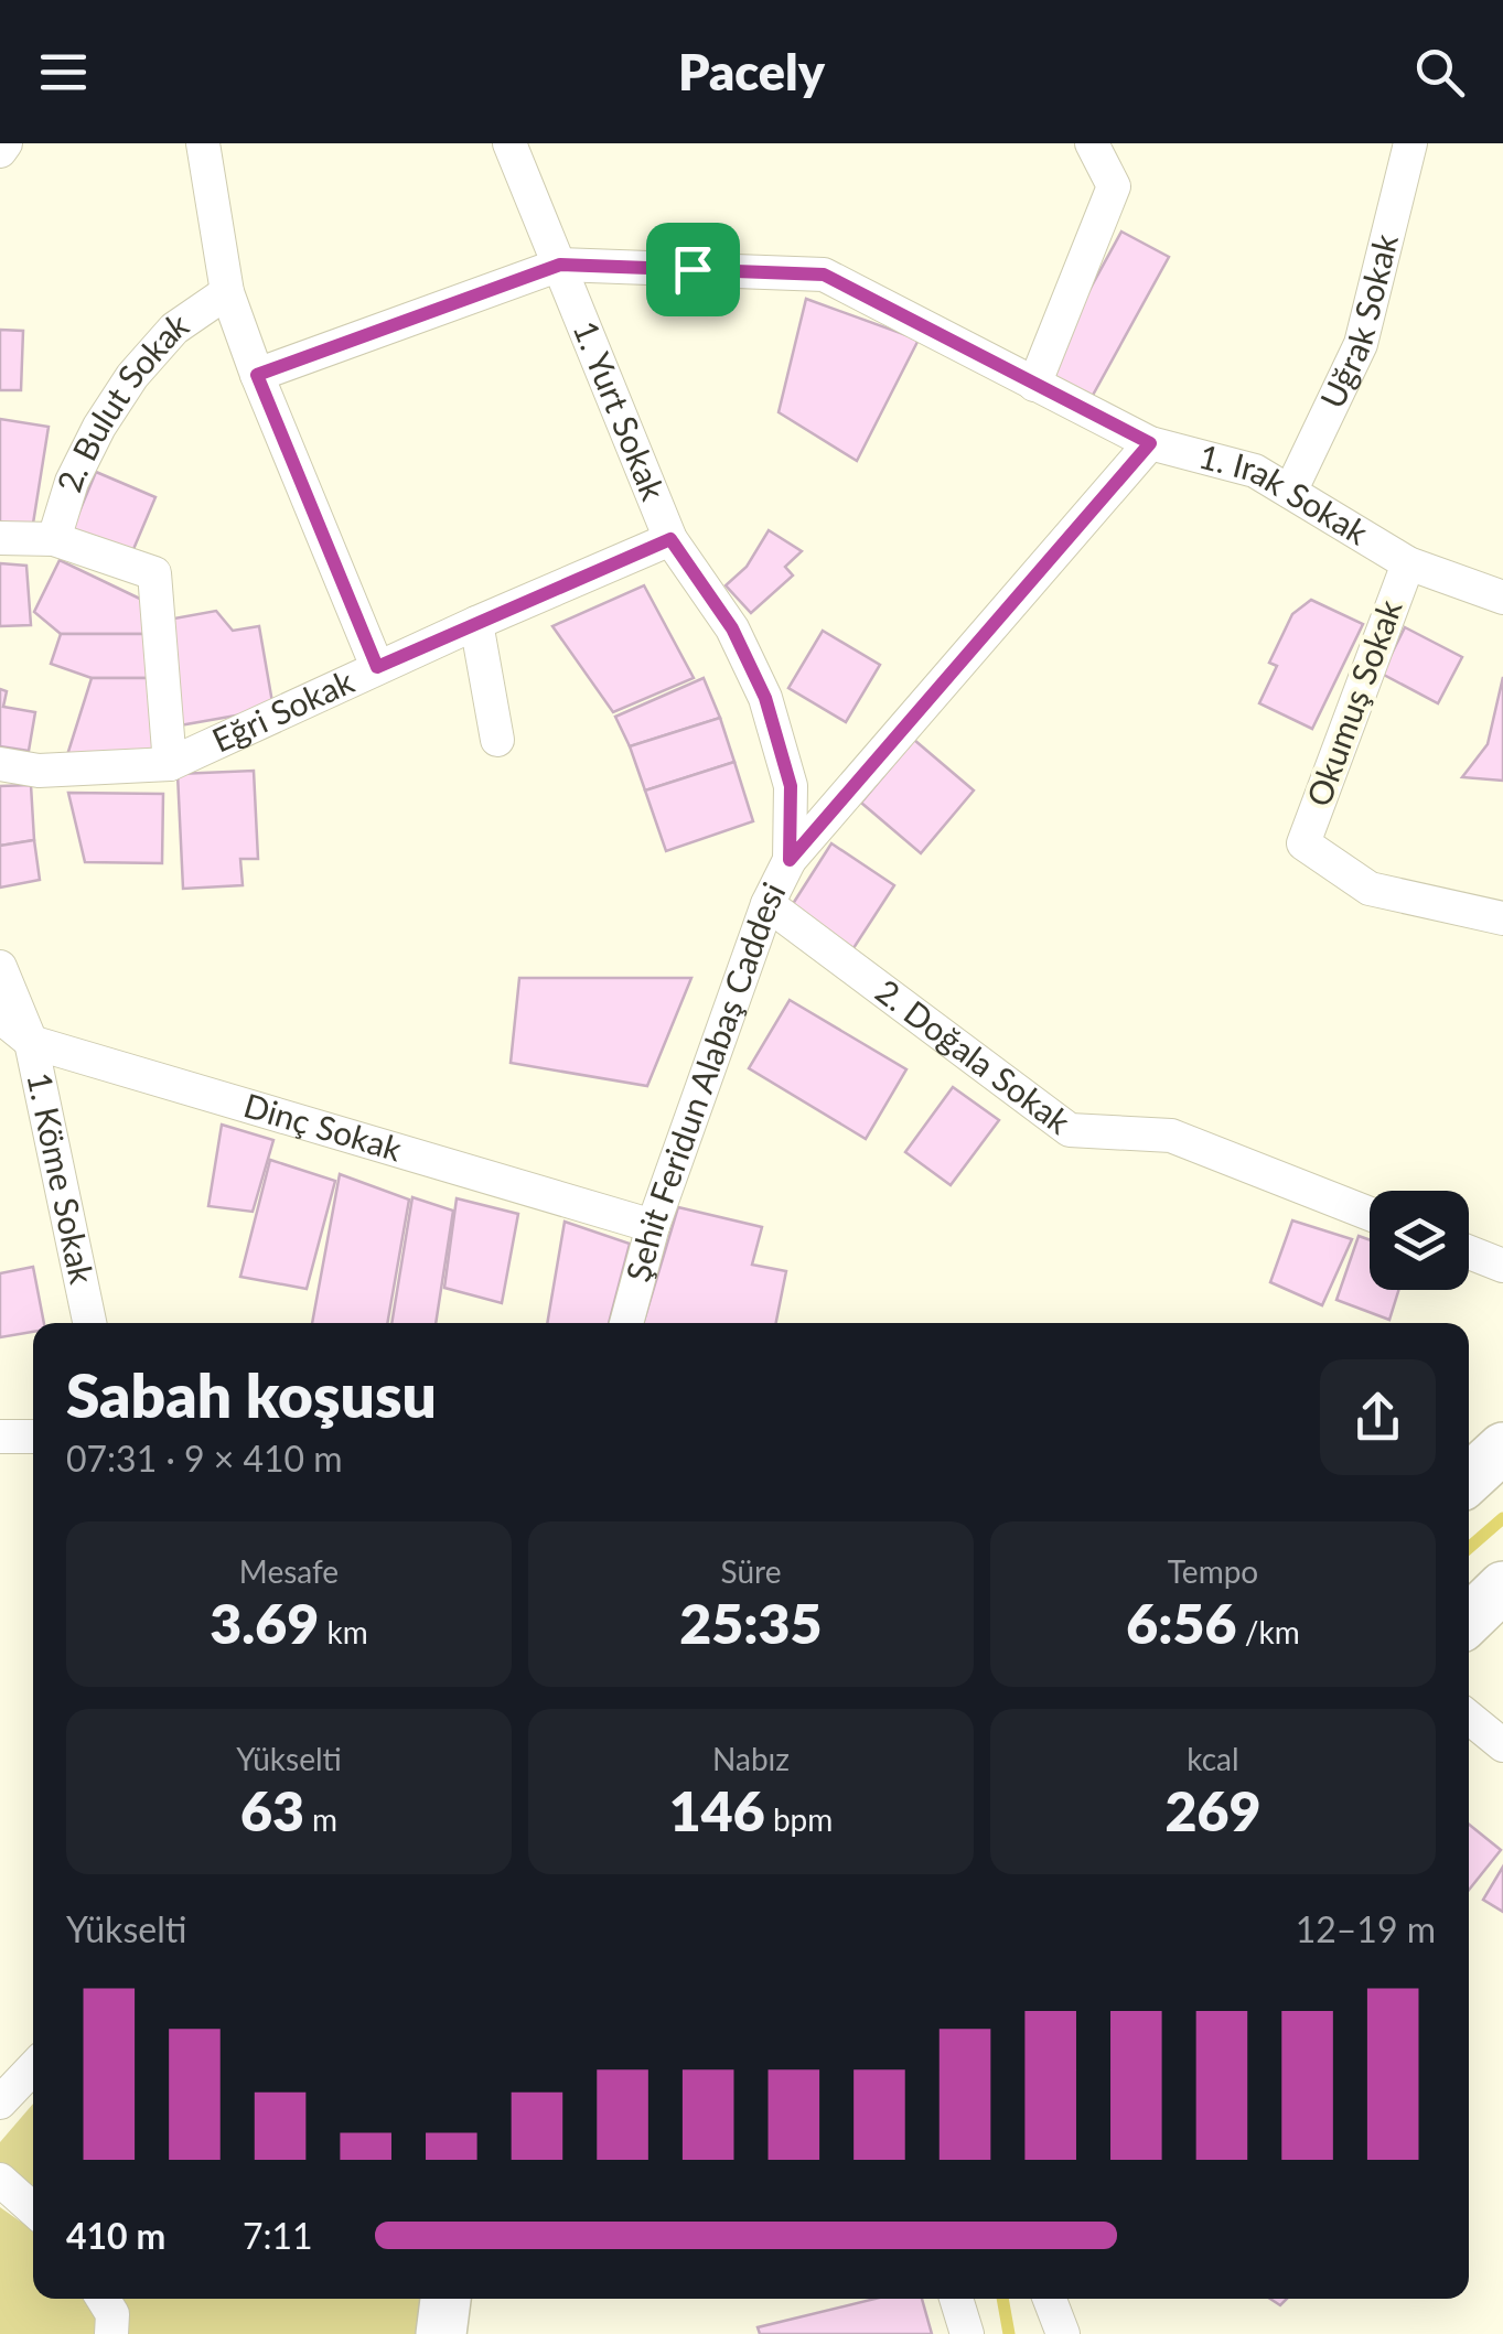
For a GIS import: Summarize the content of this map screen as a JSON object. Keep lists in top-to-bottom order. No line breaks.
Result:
{"streets":{"street":["Uğrak Sokak","2. Bulut Sokak","1. Yurt Sokak","1. Irak Sokak","Okumuş Sokak","Eğri Sokak","2. Doğala Sokak","Şehit Feridun Alabaş Caddesi","Dinç Sokak","1. Köme Sokak"]},"crossings":[["Uğrak Sokak","1. Irak Sokak"],["1. Yurt Sokak","1. Irak Sokak"],["1. Yurt Sokak","Eğri Sokak"],["1. Yurt Sokak","Şehit Feridun Alabaş Caddesi"],["1. Irak Sokak","Okumuş Sokak"],["1. Irak Sokak","Şehit Feridun Alabaş Caddesi"],["2. Doğala Sokak","Şehit Feridun Alabaş Caddesi"],["Şehit Feridun Alabaş Caddesi","Dinç Sokak"],["Dinç Sokak","1. Köme Sokak"]],"page":{"header":"Pacely","heading":["Sabah koşusu","07:31 · 9 × 410 m"],"stats":[["Mesafe","3.69 km"],["Süre","25:35"],["Tempo","6:56 /km"],["Yükselti","63 m"],["Nabız","146 bpm"],["kcal","269"]],"chart":["Yükselti","12–19 m"],"list":[{"name":"410 m","note":"7:11"}]}}
